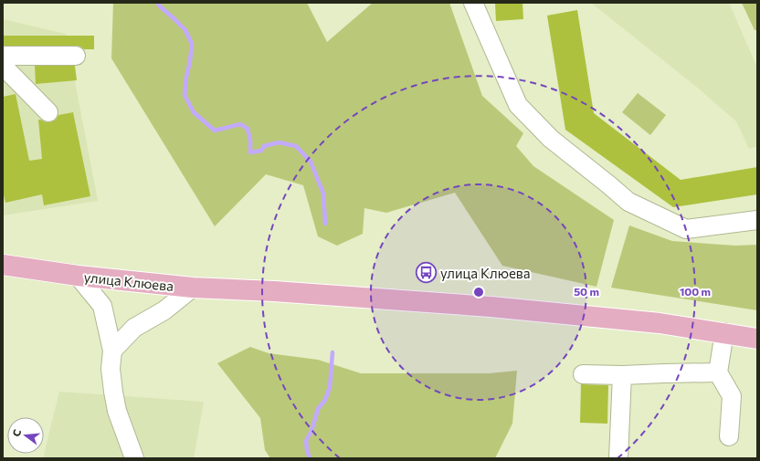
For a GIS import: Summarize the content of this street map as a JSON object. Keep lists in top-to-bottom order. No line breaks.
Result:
{"streets":{"main road":["улица Клюева"]},"places":{"bus stop":["улица Клюева"]},"north":"left","rings":["50 m","100 m"]}
